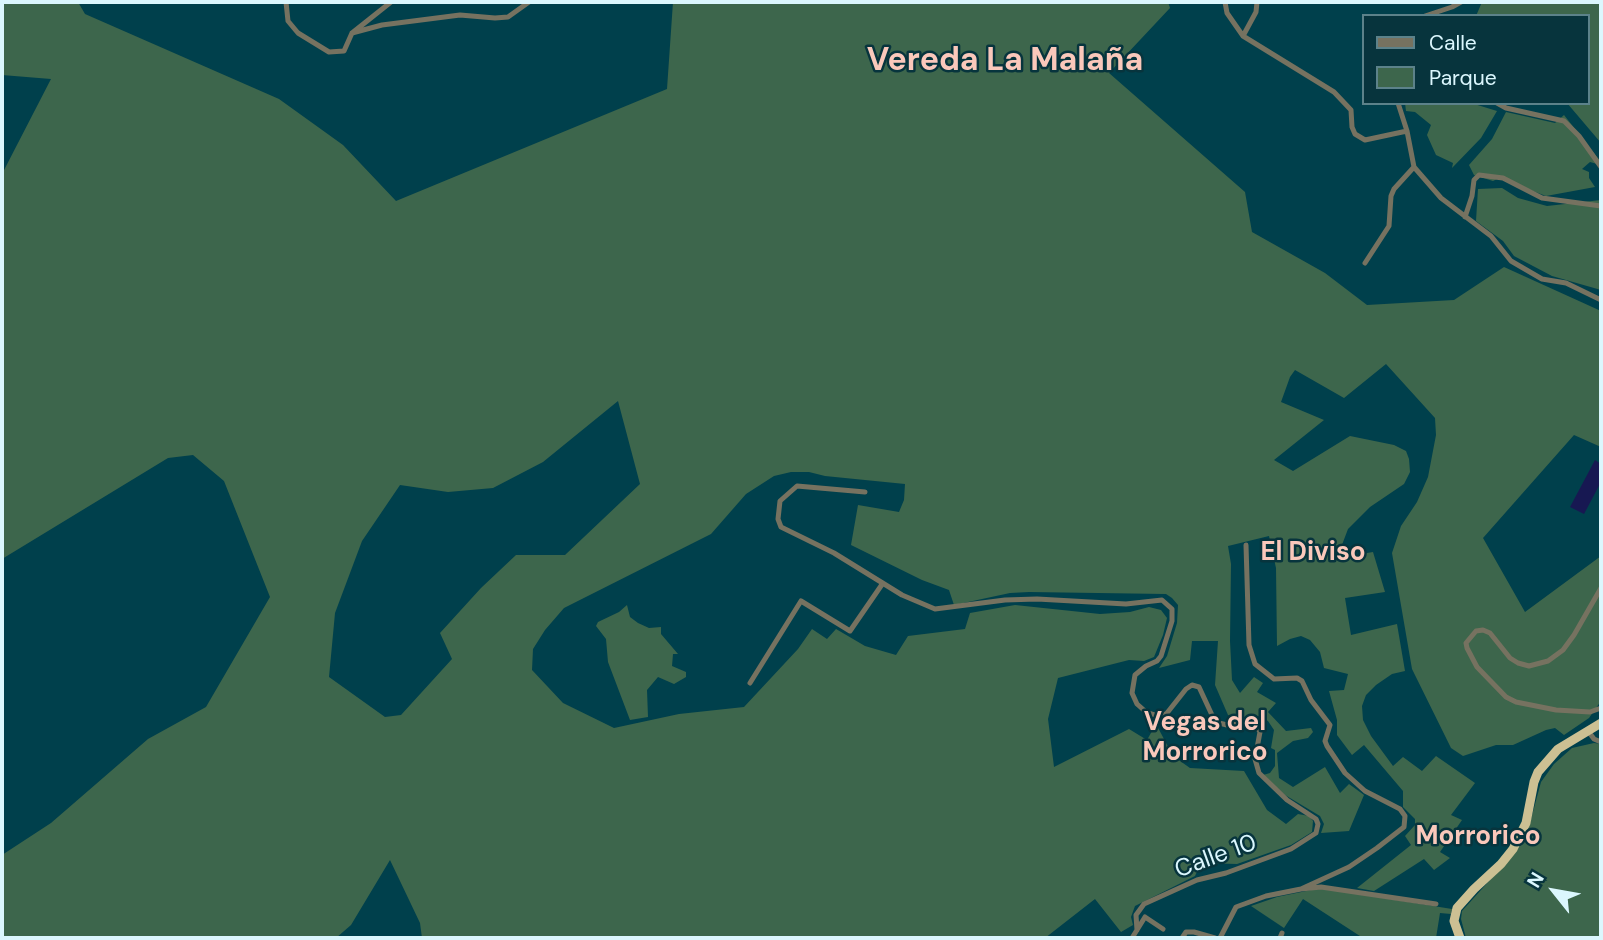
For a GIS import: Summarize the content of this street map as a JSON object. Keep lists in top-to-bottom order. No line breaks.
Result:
{"streets":{"street":["Calle 10"]},"districts":["Vereda La Malaña","El Diviso","Vegas del Morrorico","Morrorico"],"legend":["Calle","Parque"],"north":"top left"}
